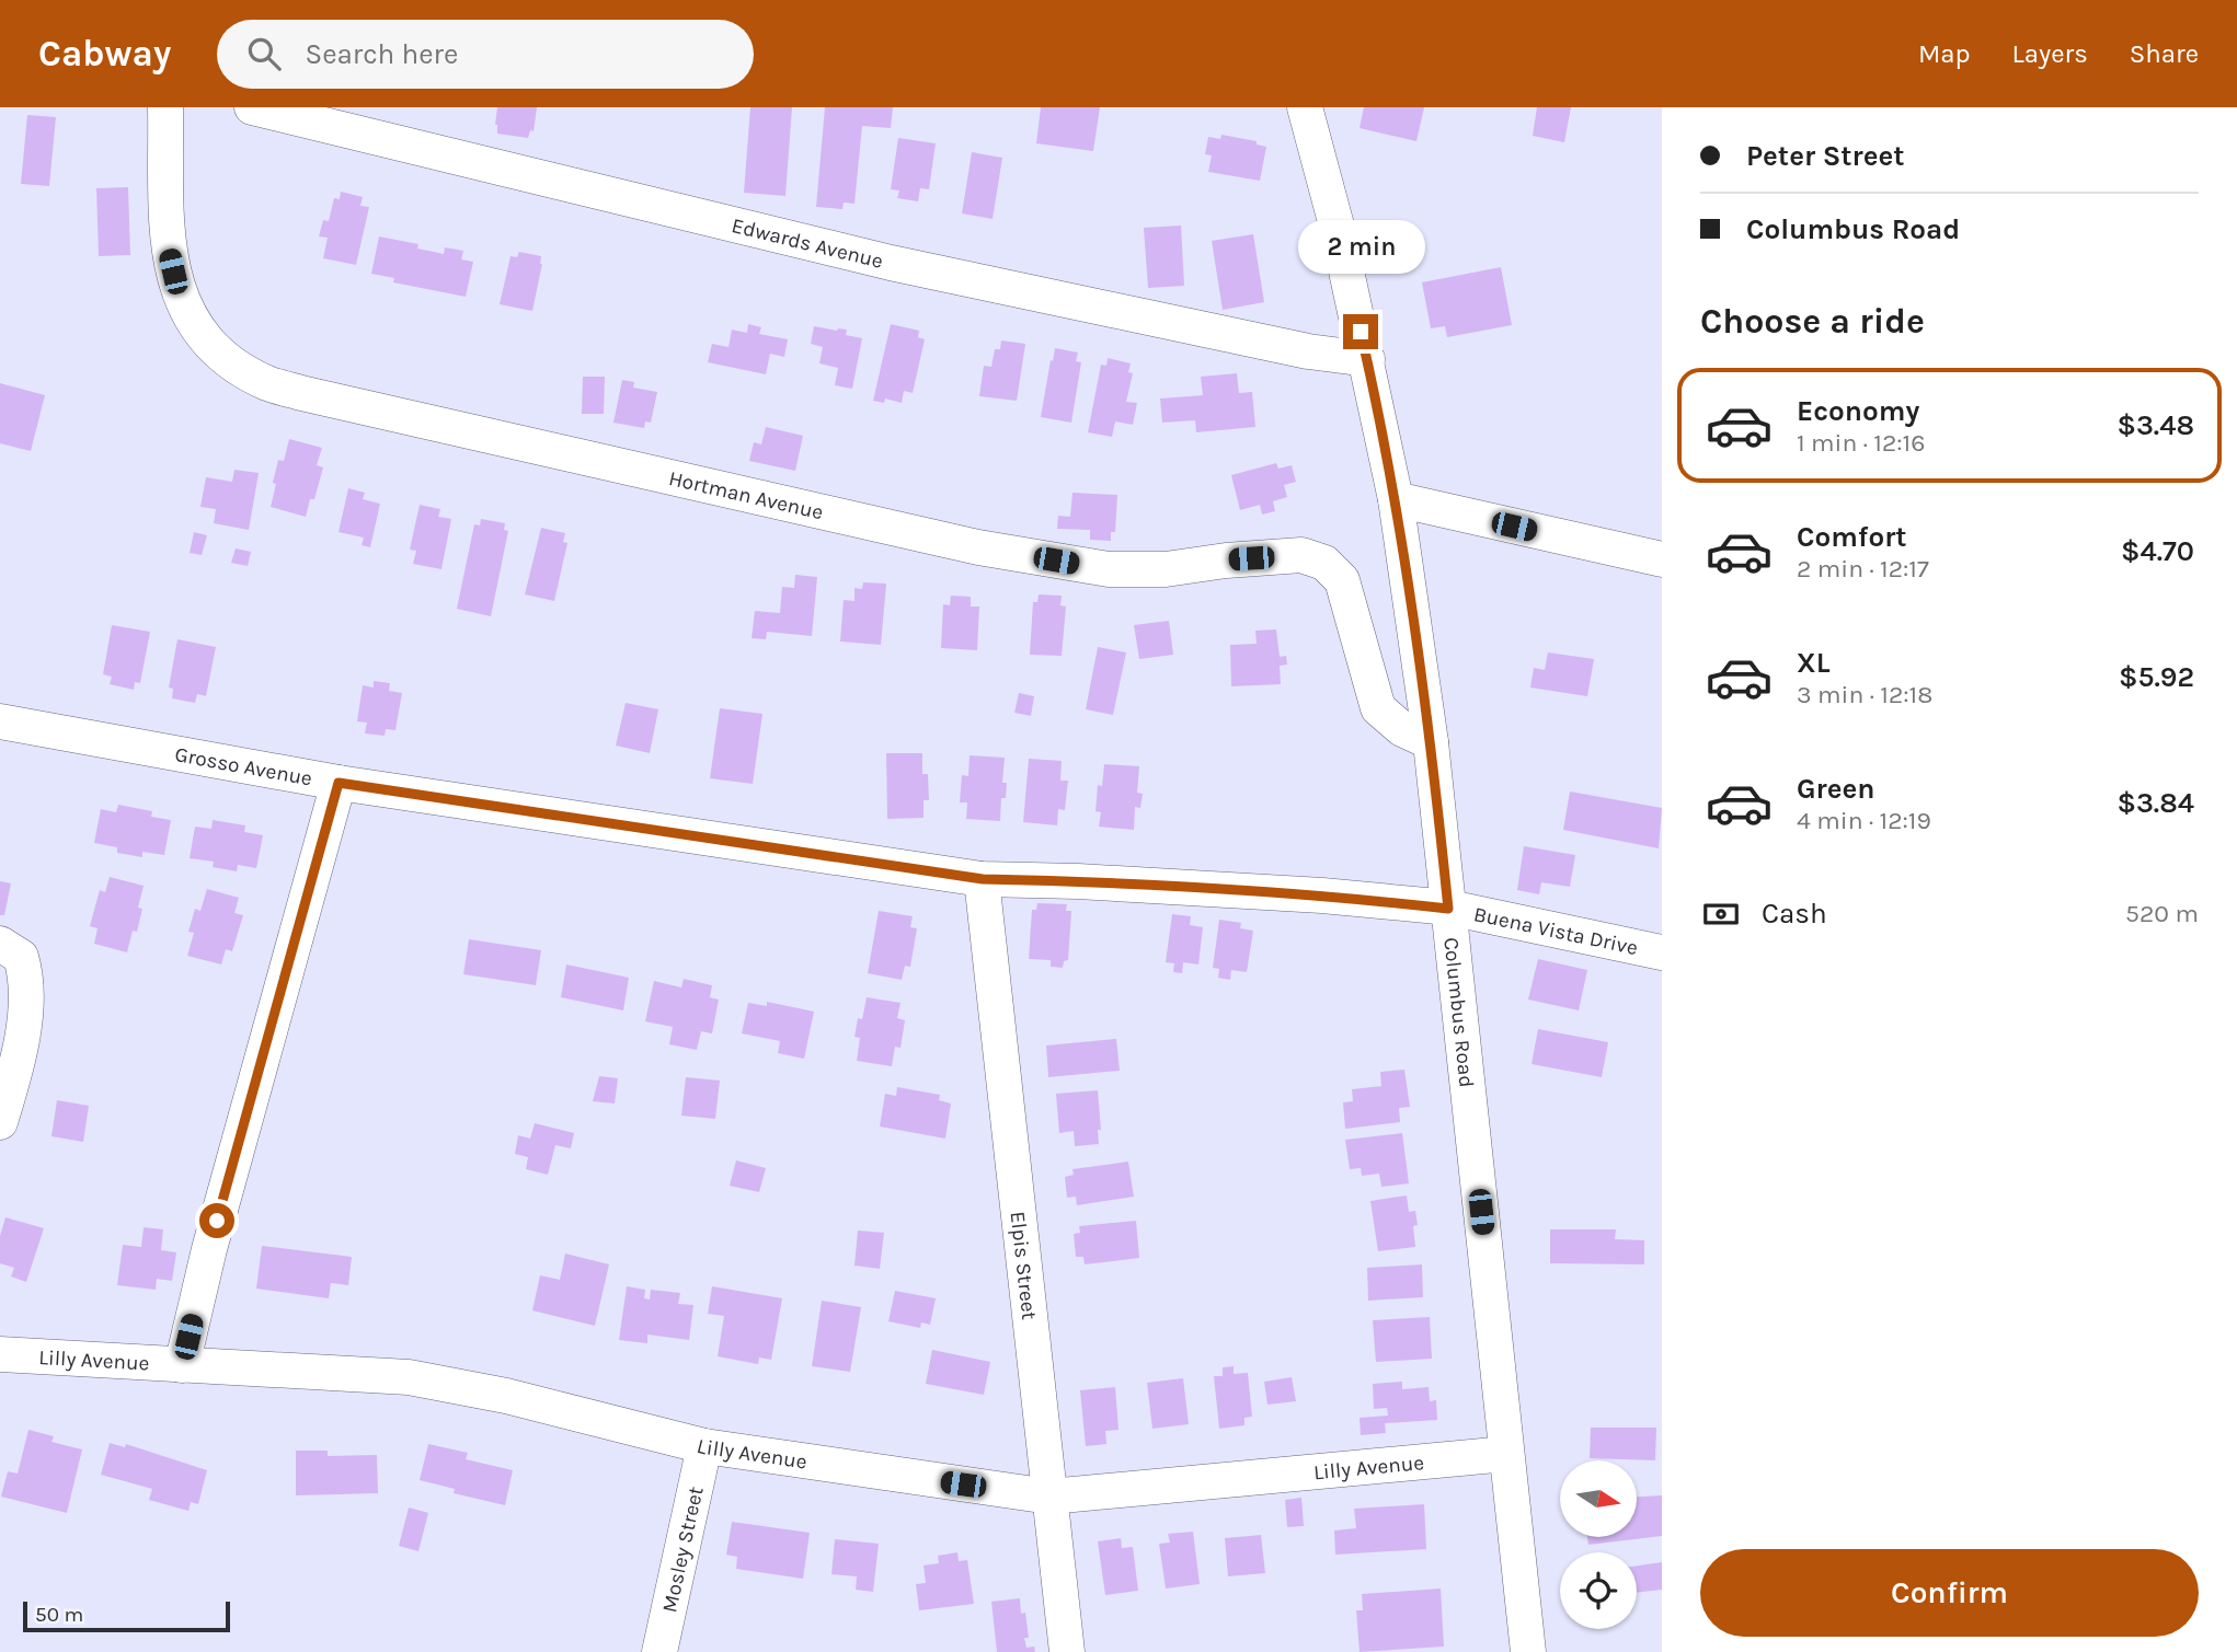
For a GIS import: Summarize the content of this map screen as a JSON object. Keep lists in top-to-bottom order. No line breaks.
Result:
{"streets":{"street":["Edwards Avenue","Hortman Avenue","Grosso Avenue","Buena Vista Drive","Columbus Road","Elpis Street","Lilly Avenue","Mosley Street"]},"crossings":[["Edwards Avenue","Columbus Road"],["Hortman Avenue","Columbus Road"],["Grosso Avenue","Buena Vista Drive"],["Grosso Avenue","Columbus Road"],["Grosso Avenue","Elpis Street"],["Buena Vista Drive","Columbus Road"],["Columbus Road","Lilly Avenue"],["Elpis Street","Lilly Avenue"],["Lilly Avenue","Mosley Street"]],"scale_bar":"50 m","north":"right","page":{"header":"Cabway","search":"Search here","nav":["Map","Layers","Share"],"banner":["Peter Street","Columbus Road"],"bubble":"2 min","heading":"Choose a ride","list":[{"name":"Economy","note":"1 min · 12:16","value":"$3.48"},{"name":"Comfort","note":"2 min · 12:17","value":"$4.70"},{"name":"XL","note":"3 min · 12:18","value":"$5.92"},{"name":"Green","note":"4 min · 12:19","value":"$3.84"}],"pay":["Cash","520 m"],"buttons":"Confirm","scale":"50 m"}}
